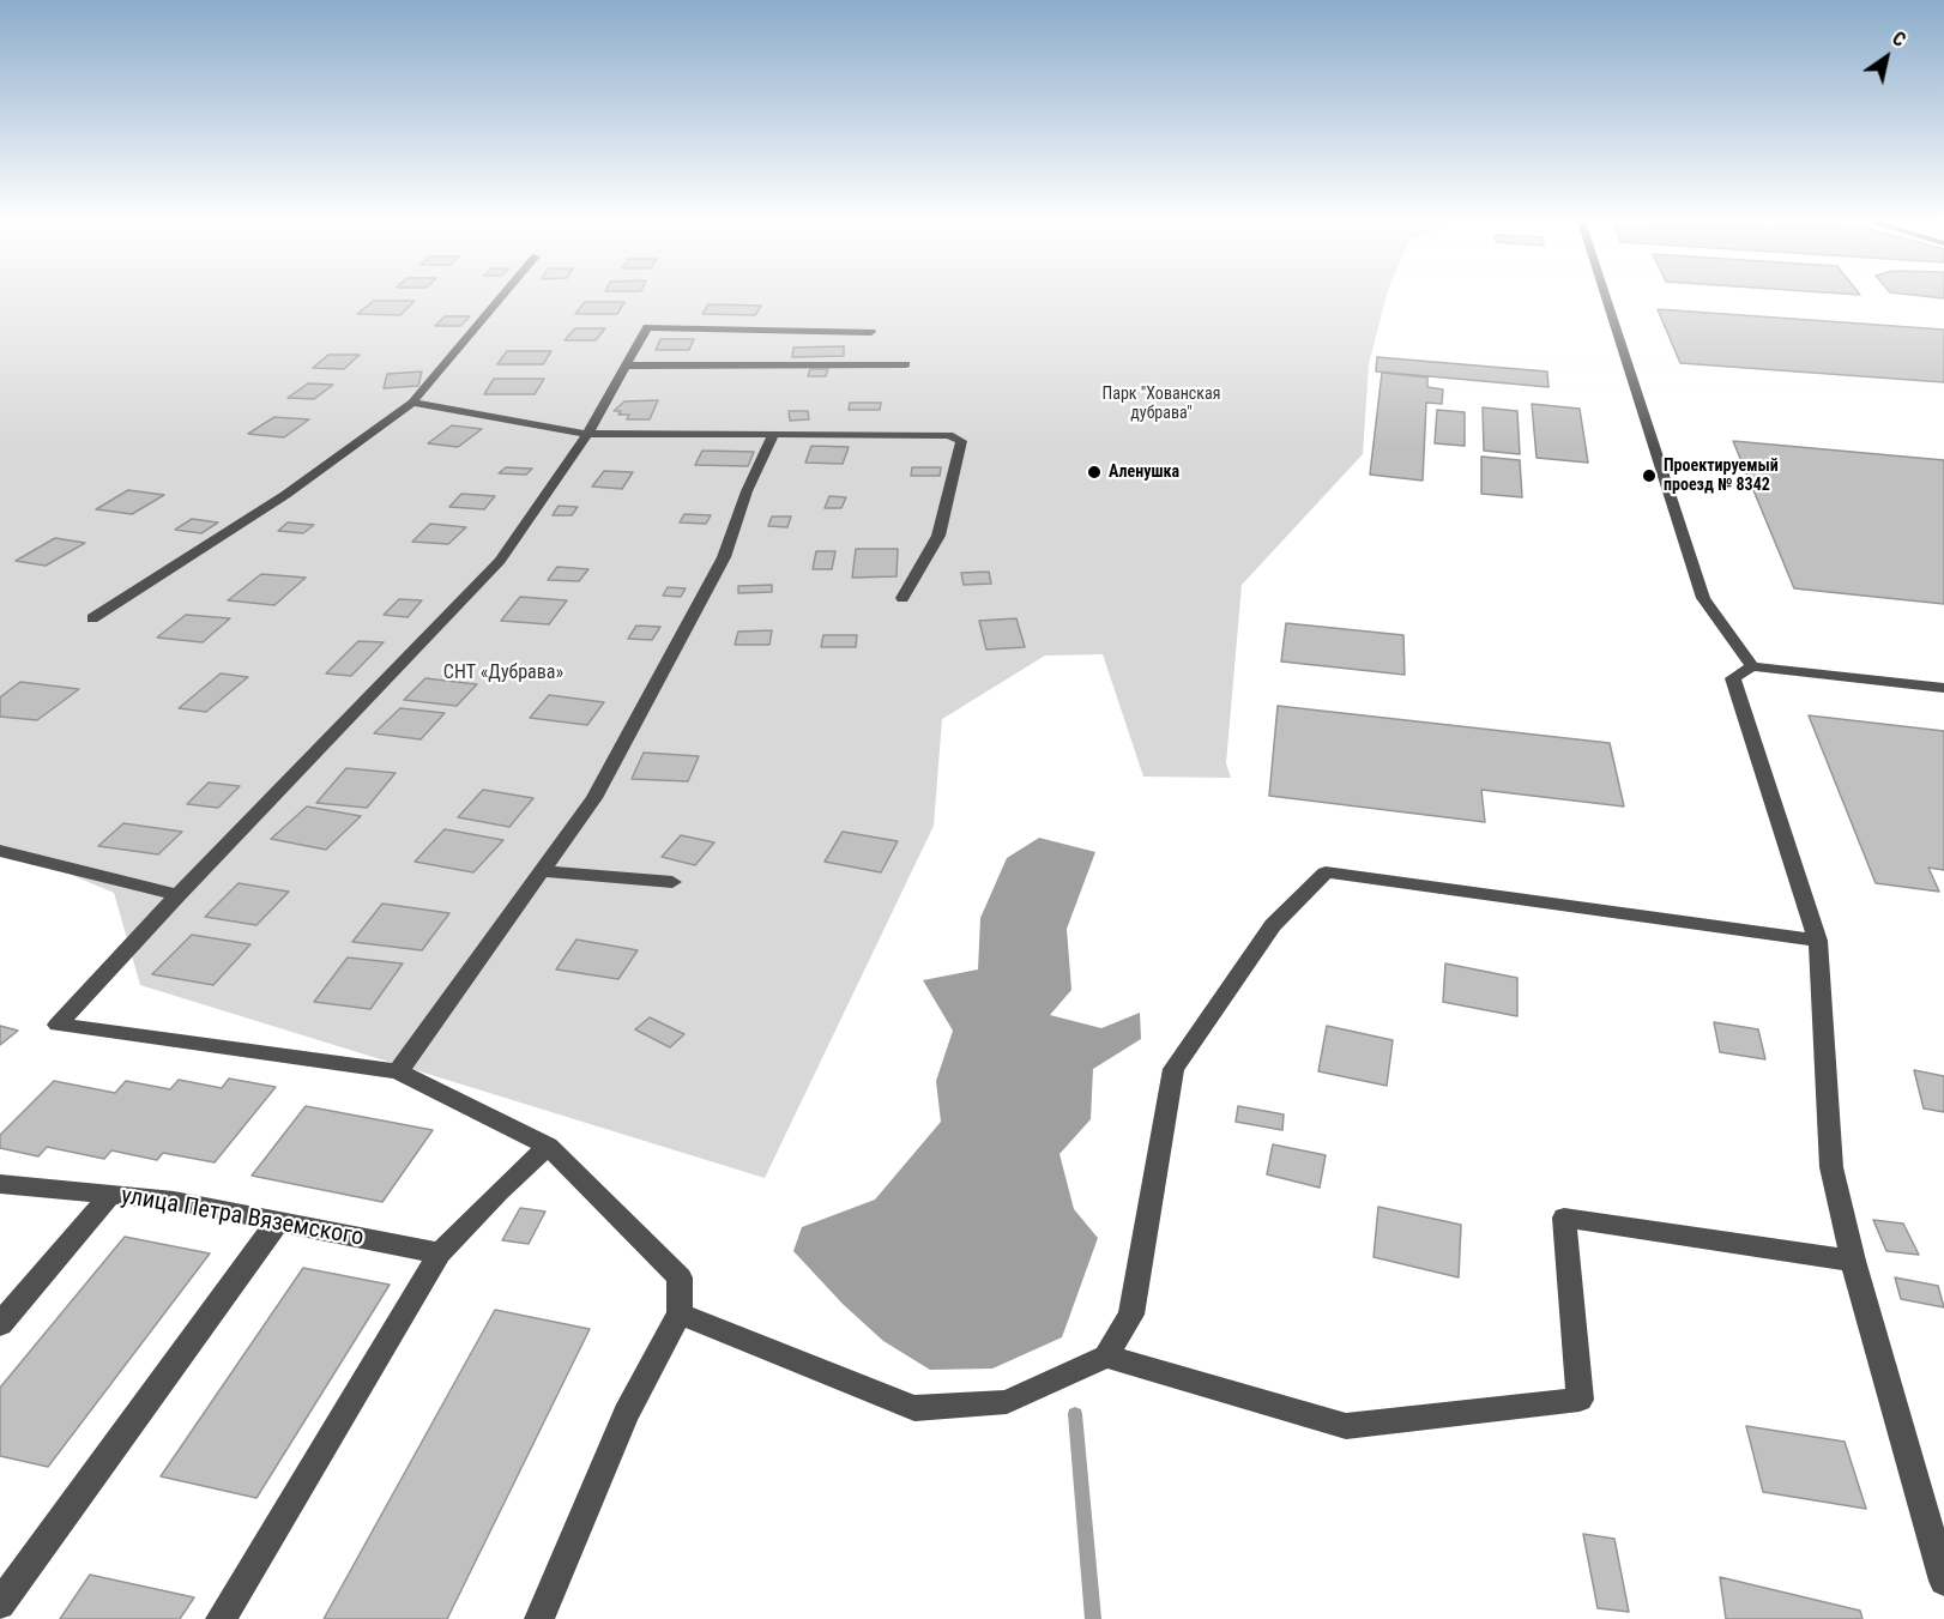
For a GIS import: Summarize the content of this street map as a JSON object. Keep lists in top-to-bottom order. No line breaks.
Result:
{"streets":{"street":["улица Петра Вяземского"]},"parks":["Парк \"Хованская дубрава\"","СНТ «Дубрава»"],"places":["Аленушка","Проектируемый проезд № 8342"],"north":"top right"}
